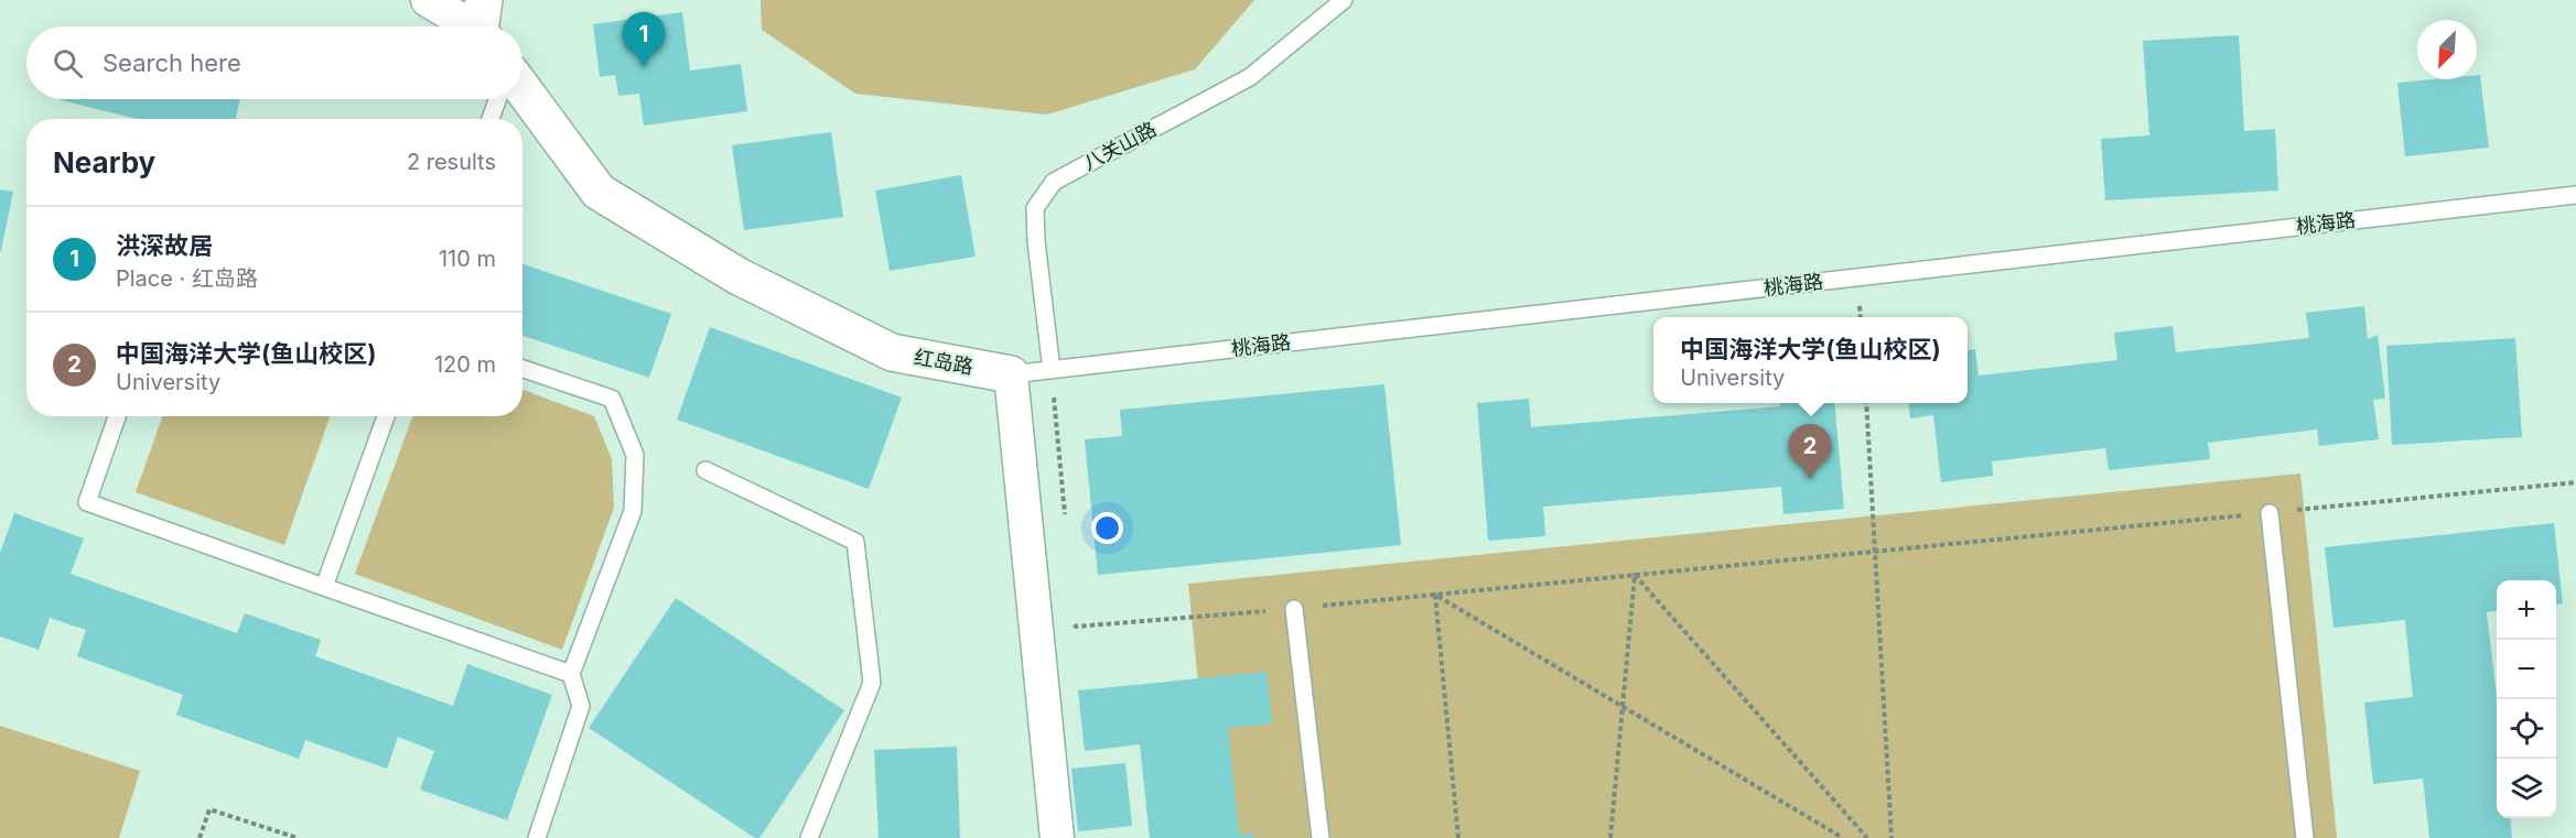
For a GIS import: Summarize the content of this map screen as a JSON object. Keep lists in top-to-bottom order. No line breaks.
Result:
{"streets":{"street":["红岛路"],"lane":["八关山路","桃海路"]},"crossings":[["八关山路","桃海路"],["桃海路","红岛路"]],"north":"bottom left","page":{"pins":["1","2"],"search":"Search here","heading":["Nearby","2 results"],"list":[{"mark":"1","name":"洪深故居","note":"Place · 红岛路","value":"110 m"},{"mark":"2","name":"中国海洋大学(鱼山校区)","note":"University","value":"120 m"}],"popup":["中国海洋大学(鱼山校区)","University"],"map_buttons":["+","−"]}}
